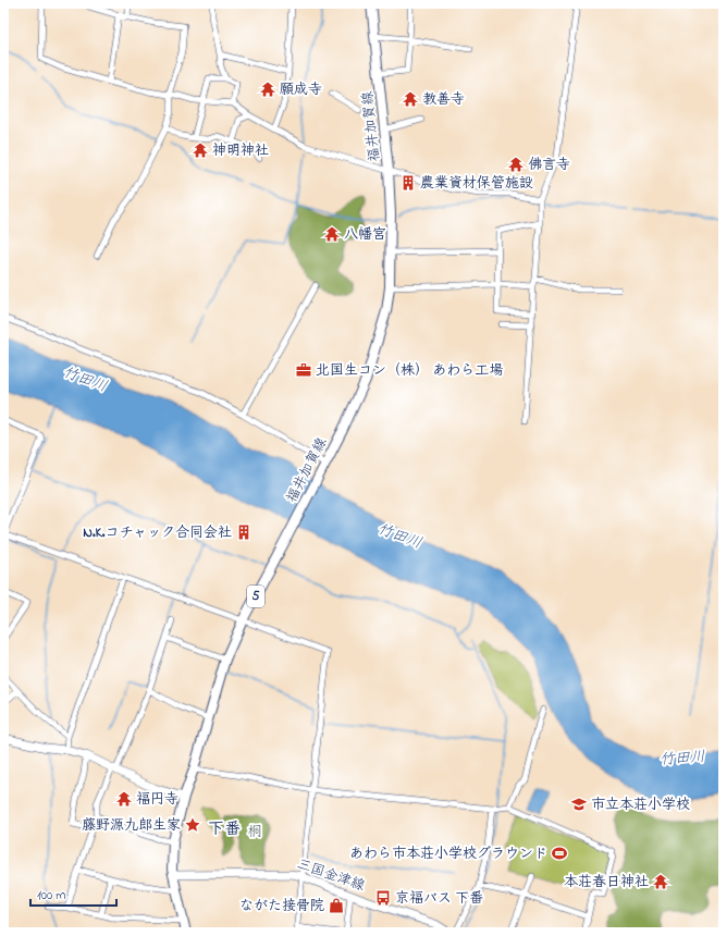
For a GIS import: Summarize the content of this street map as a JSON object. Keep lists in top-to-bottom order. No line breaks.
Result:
{"streets":{"main road":["福井加賀線","5","三国金津線"]},"crossings":[["福井加賀線","三国金津線"]],"districts":["下番"],"water":["竹田川"],"parks":["桐"],"places":{"temple":["願成寺","教善寺","神明神社","佛言寺","八幡宮","福円寺","本荘春日神社"],"building":["農業資材保管施設","N.K.コチャック合同会社"],"office":["北国生コン（株） あわら工場"],"school or university":["市立本荘小学校"],"place":["藤野源九郎生家"],"sports":["あわら市本荘小学校グラウンド"],"bus stop":["京福バス 下番"],"shop":["ながた接骨院"]},"scale_bar":"100 m"}
